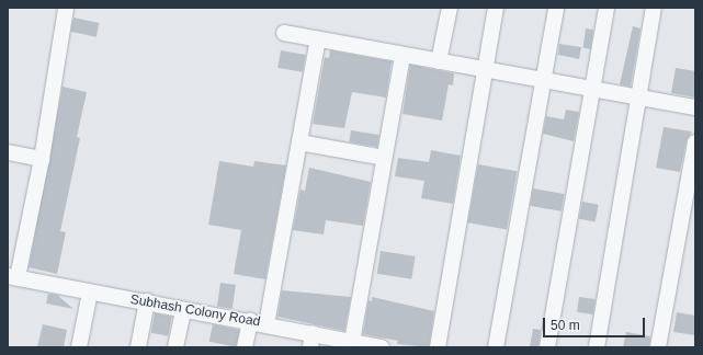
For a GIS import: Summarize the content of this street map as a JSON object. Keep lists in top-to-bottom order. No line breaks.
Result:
{"streets":{"street":["Subhash Colony Road"]},"scale_bar":"50 m"}
